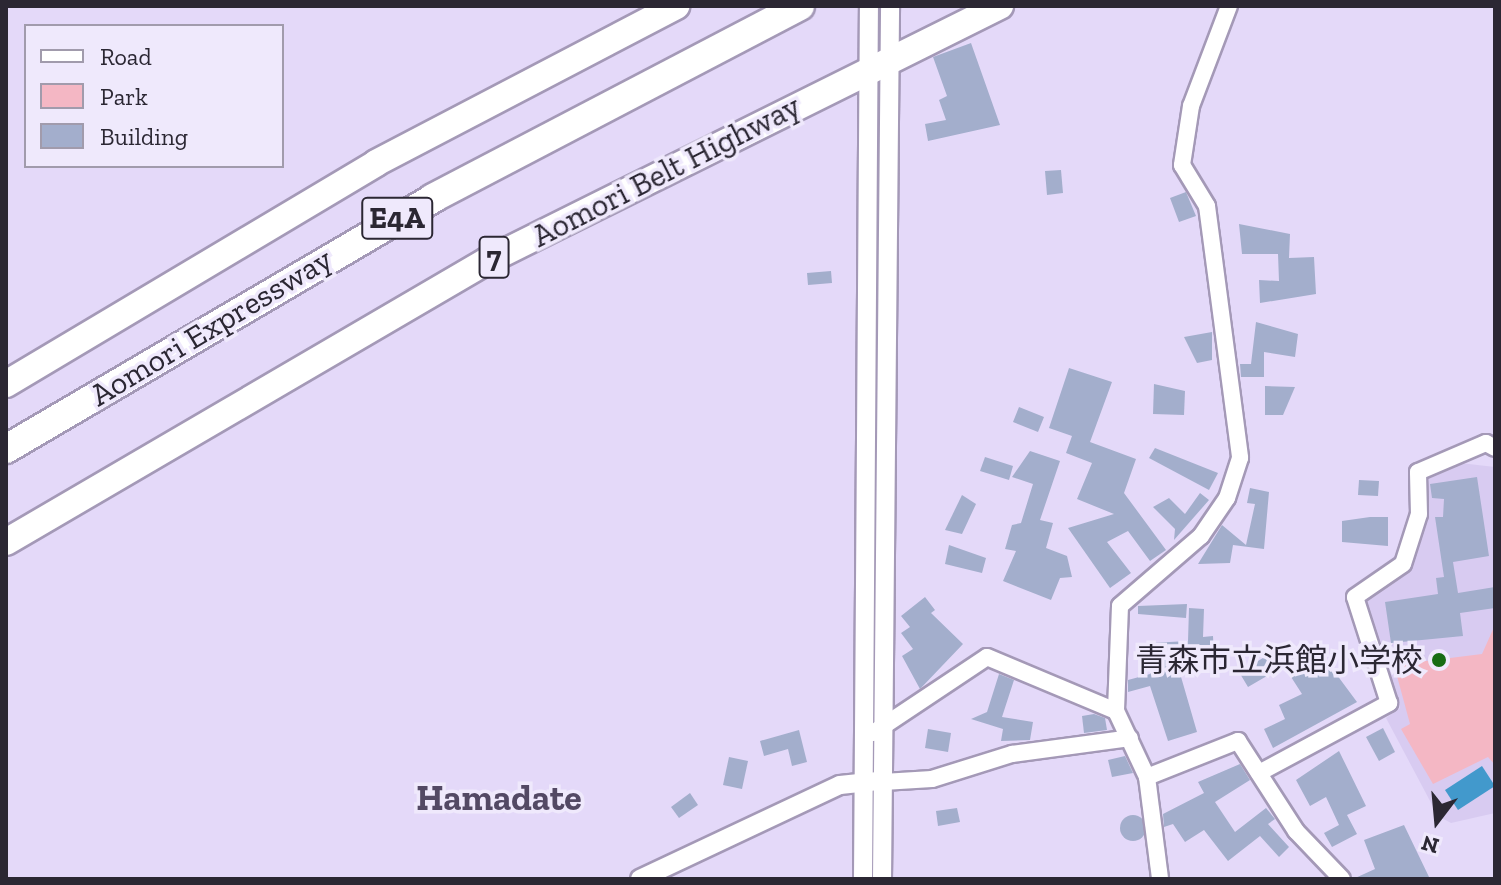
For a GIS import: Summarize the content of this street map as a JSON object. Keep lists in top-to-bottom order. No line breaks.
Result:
{"streets":{"highway":["Aomori Belt Highway","E4A","7","Aomori Expressway"]},"districts":["Hamadate"],"places":["青森市立浜館小学校"],"legend":["Road","Park","Building"],"north":"bottom"}
